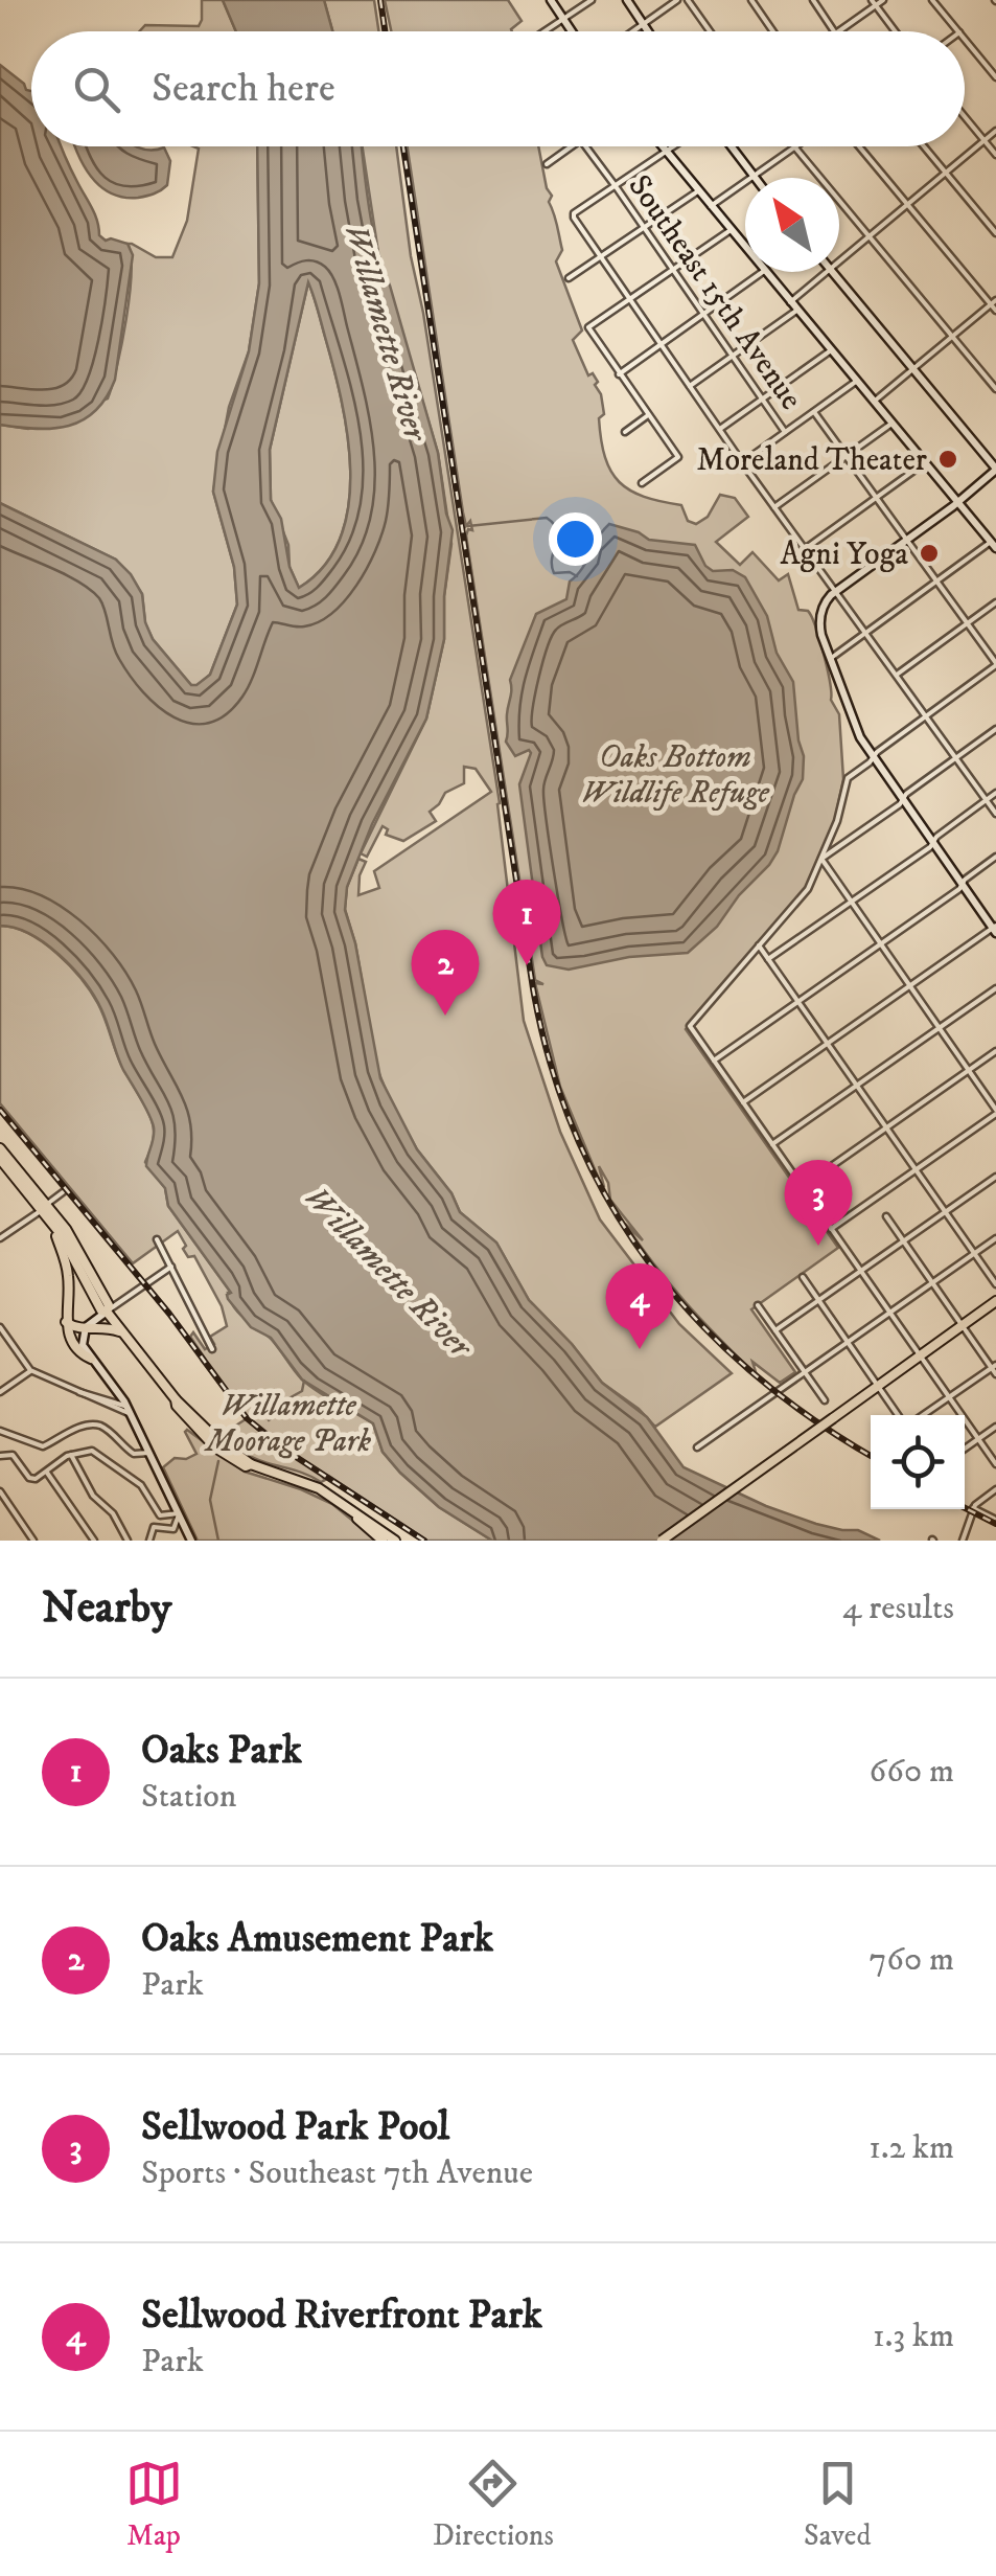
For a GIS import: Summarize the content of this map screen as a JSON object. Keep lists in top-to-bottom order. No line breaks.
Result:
{"streets":{"street":["Southeast 15th Avenue"]},"water":["Willamette River"],"parks":["Oaks Bottom Wildlife Refuge","Willamette Moorage Park"],"places":["Moreland Theater","Agni Yoga"],"north":"top left","page":{"search":"Search here","pins":["1","2","3","4"],"heading":["Nearby","4 results"],"list":[{"mark":"1","name":"Oaks Park","note":"Station","value":"660 m"},{"mark":"2","name":"Oaks Amusement Park","note":"Park","value":"760 m"},{"mark":"3","name":"Sellwood Park Pool","note":"Sports · Southeast 7th Avenue","value":"1.2 km"},{"mark":"4","name":"Sellwood Riverfront Park","note":"Park","value":"1.3 km"}],"nav":["Map","Directions","Saved"]}}
